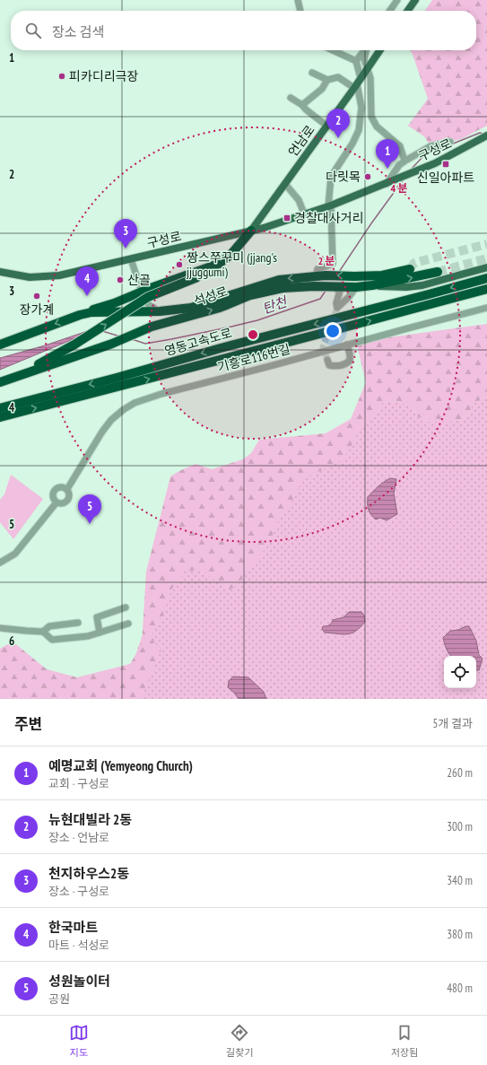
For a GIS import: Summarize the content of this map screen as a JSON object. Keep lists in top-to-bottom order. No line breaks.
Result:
{"streets":{"highway":["석성로","영동고속도로"],"main road":["언남로","구성로"],"street":["기흥로116번길"]},"crossings":[["언남로","구성로"]],"water":["탄천"],"places":{"other":["피카디리극장","다릿목","짱스쭈꾸미 (jjang's jjuggumi)","산골","장가계"],"transit":["신일아파트","경찰대사거리"]},"page":{"search":"장소 검색","pins":["2","1","3","4","5"],"heading":["주변","5개 결과"],"list":[{"mark":"1","name":"예명교회 (Yemyeong Church)","note":"교회 · 구성로","value":"260 m"},{"mark":"2","name":"뉴현대빌라 2동","note":"장소 · 언남로","value":"300 m"},{"mark":"3","name":"천지하우스2동","note":"장소 · 구성로","value":"340 m"},{"mark":"4","name":"한국마트","note":"마트 · 석성로","value":"380 m"},{"mark":"5","name":"성원놀이터","note":"공원","value":"480 m"}],"nav":["지도","길찾기","저장됨"]},"grid":{"rows":["1","2","3","4","5","6"]},"rings":["4 분","2 분"]}
